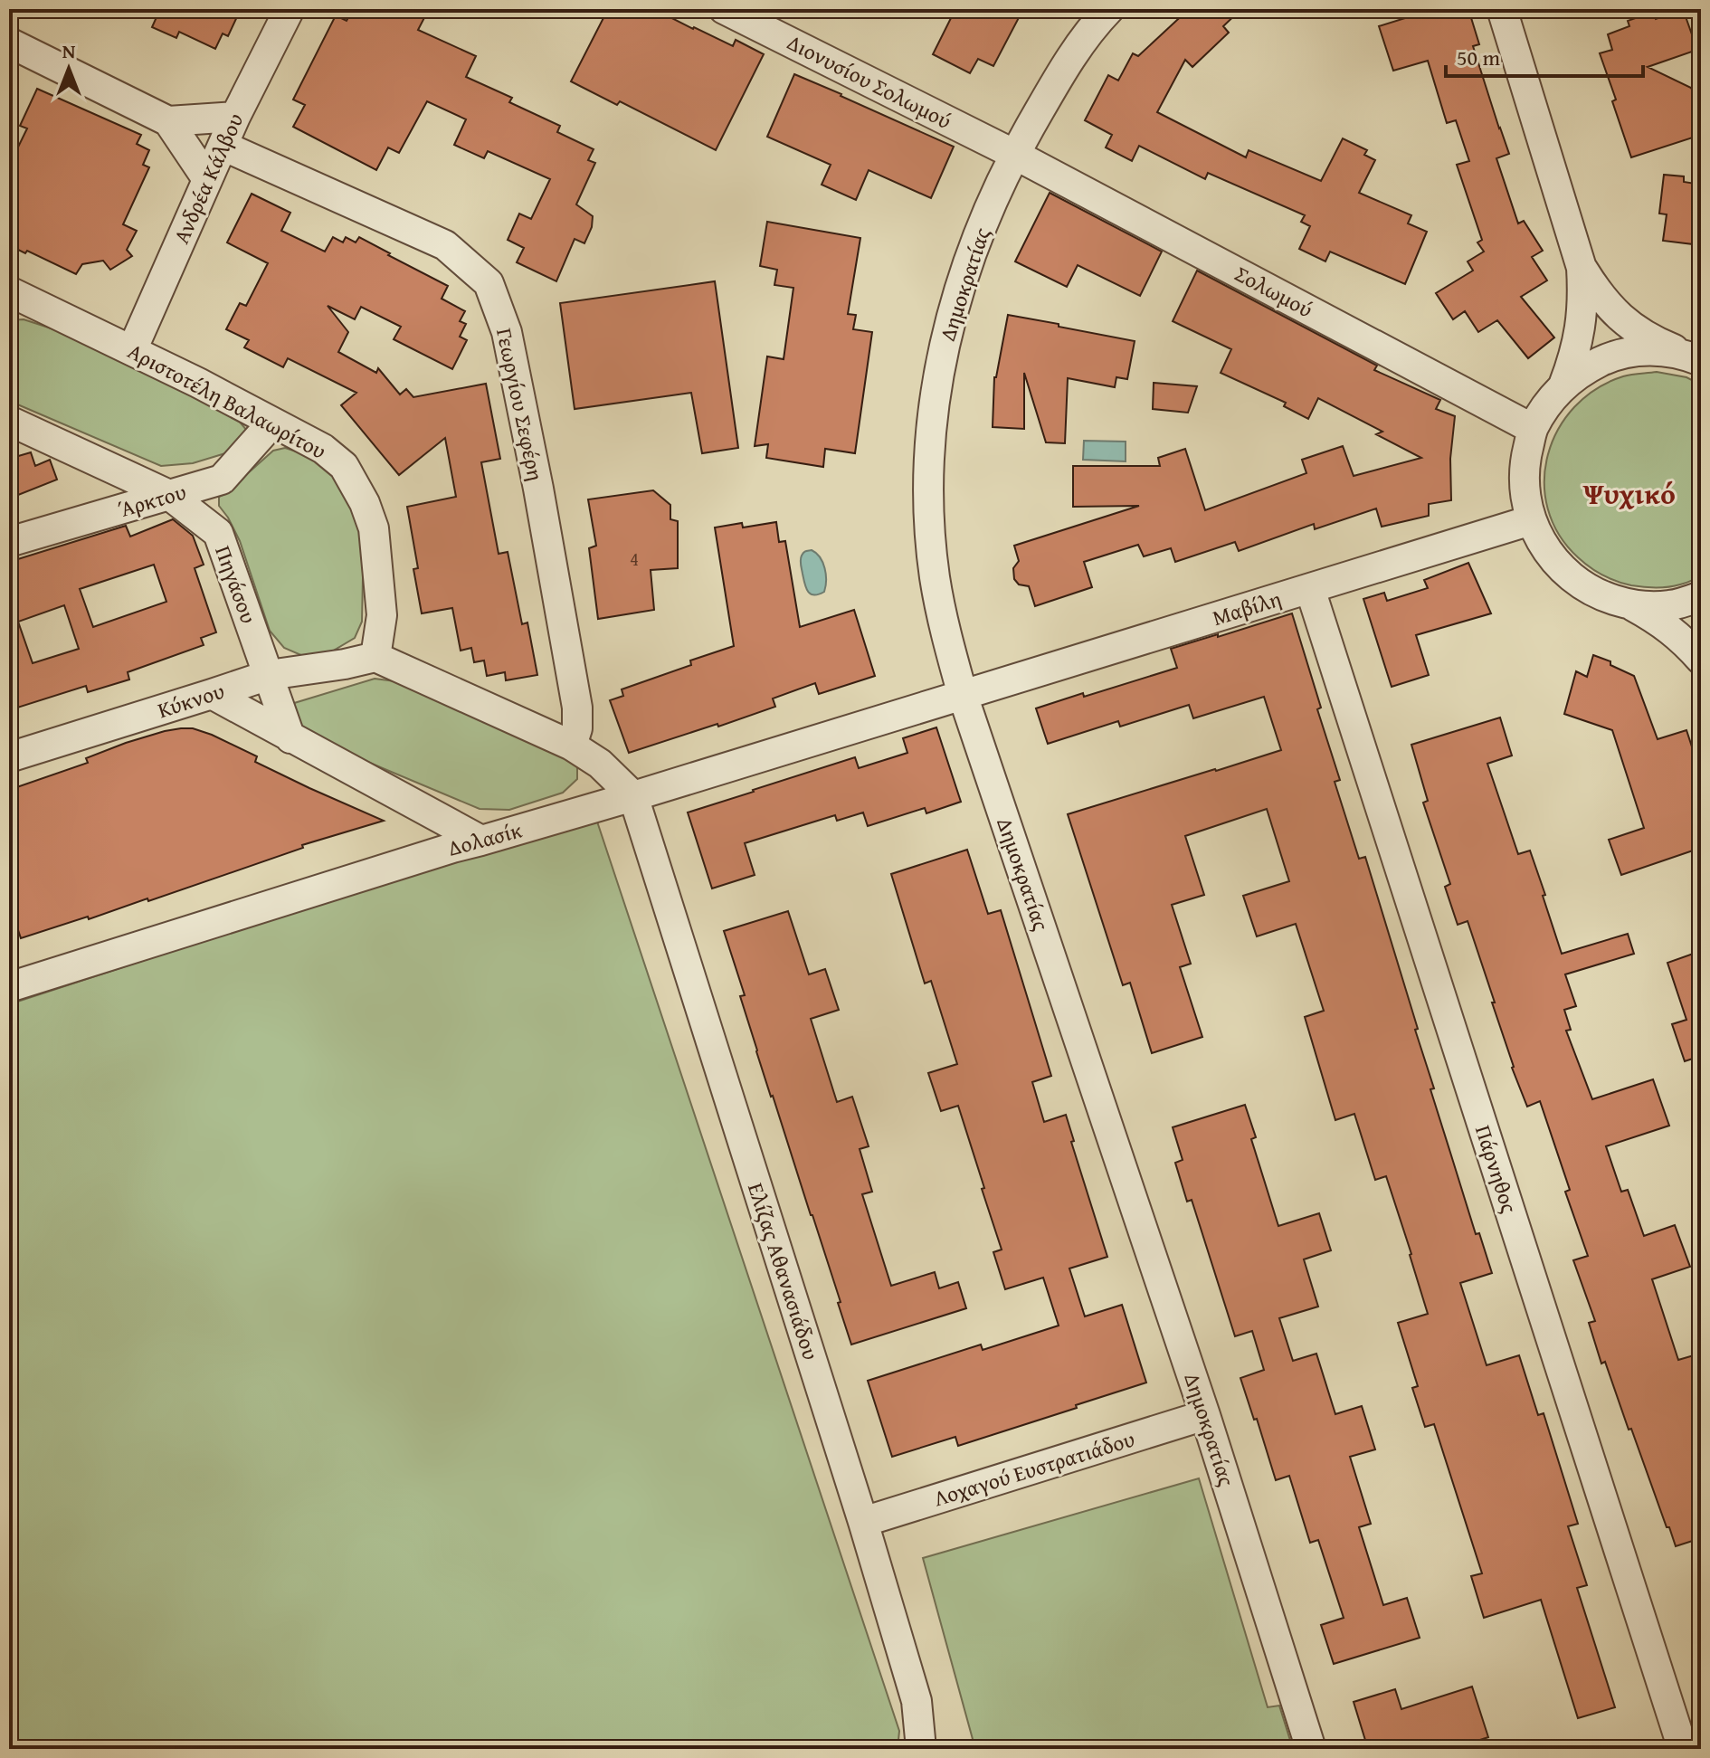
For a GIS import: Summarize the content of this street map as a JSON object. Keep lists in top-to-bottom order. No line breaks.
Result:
{"streets":{"street":["Διονυσίου Σολωμού","Ανδρέα Κάλβου","Δημοκρατίας","Σολωμού","Αριστοτέλη Βαλαωρίτου","Γεωργίου Σεφέρη","Άρκτου","Πηγάσου","Μαβίλη","Κύκνου","Δολασίκ","Πάρνηθος","Ελίζας Αθανασιάδου","Λοχαγού Ευστρατιάδου"]},"crossings":[["Διονυσίου Σολωμού","Δημοκρατίας"],["Διονυσίου Σολωμού","Σολωμού"],["Ανδρέα Κάλβου","Αριστοτέλη Βαλαωρίτου"],["Ανδρέα Κάλβου","Γεωργίου Σεφέρη"],["Δημοκρατίας","Σολωμού"],["Δημοκρατίας","Μαβίλη"],["Δημοκρατίας","Δολασίκ"],["Δημοκρατίας","Λοχαγού Ευστρατιάδου"],["Αριστοτέλη Βαλαωρίτου","Άρκτου"],["Αριστοτέλη Βαλαωρίτου","Κύκνου"],["Άρκτου","Πηγάσου"],["Πηγάσου","Κύκνου"],["Μαβίλη","Δολασίκ"],["Μαβίλη","Πάρνηθος"],["Δολασίκ","Ελίζας Αθανασιάδου"],["Ελίζας Αθανασιάδου","Λοχαγού Ευστρατιάδου"]],"districts":["Ψυχικό"],"house_numbers":["4"],"scale_bar":"50 m","north":"top"}
